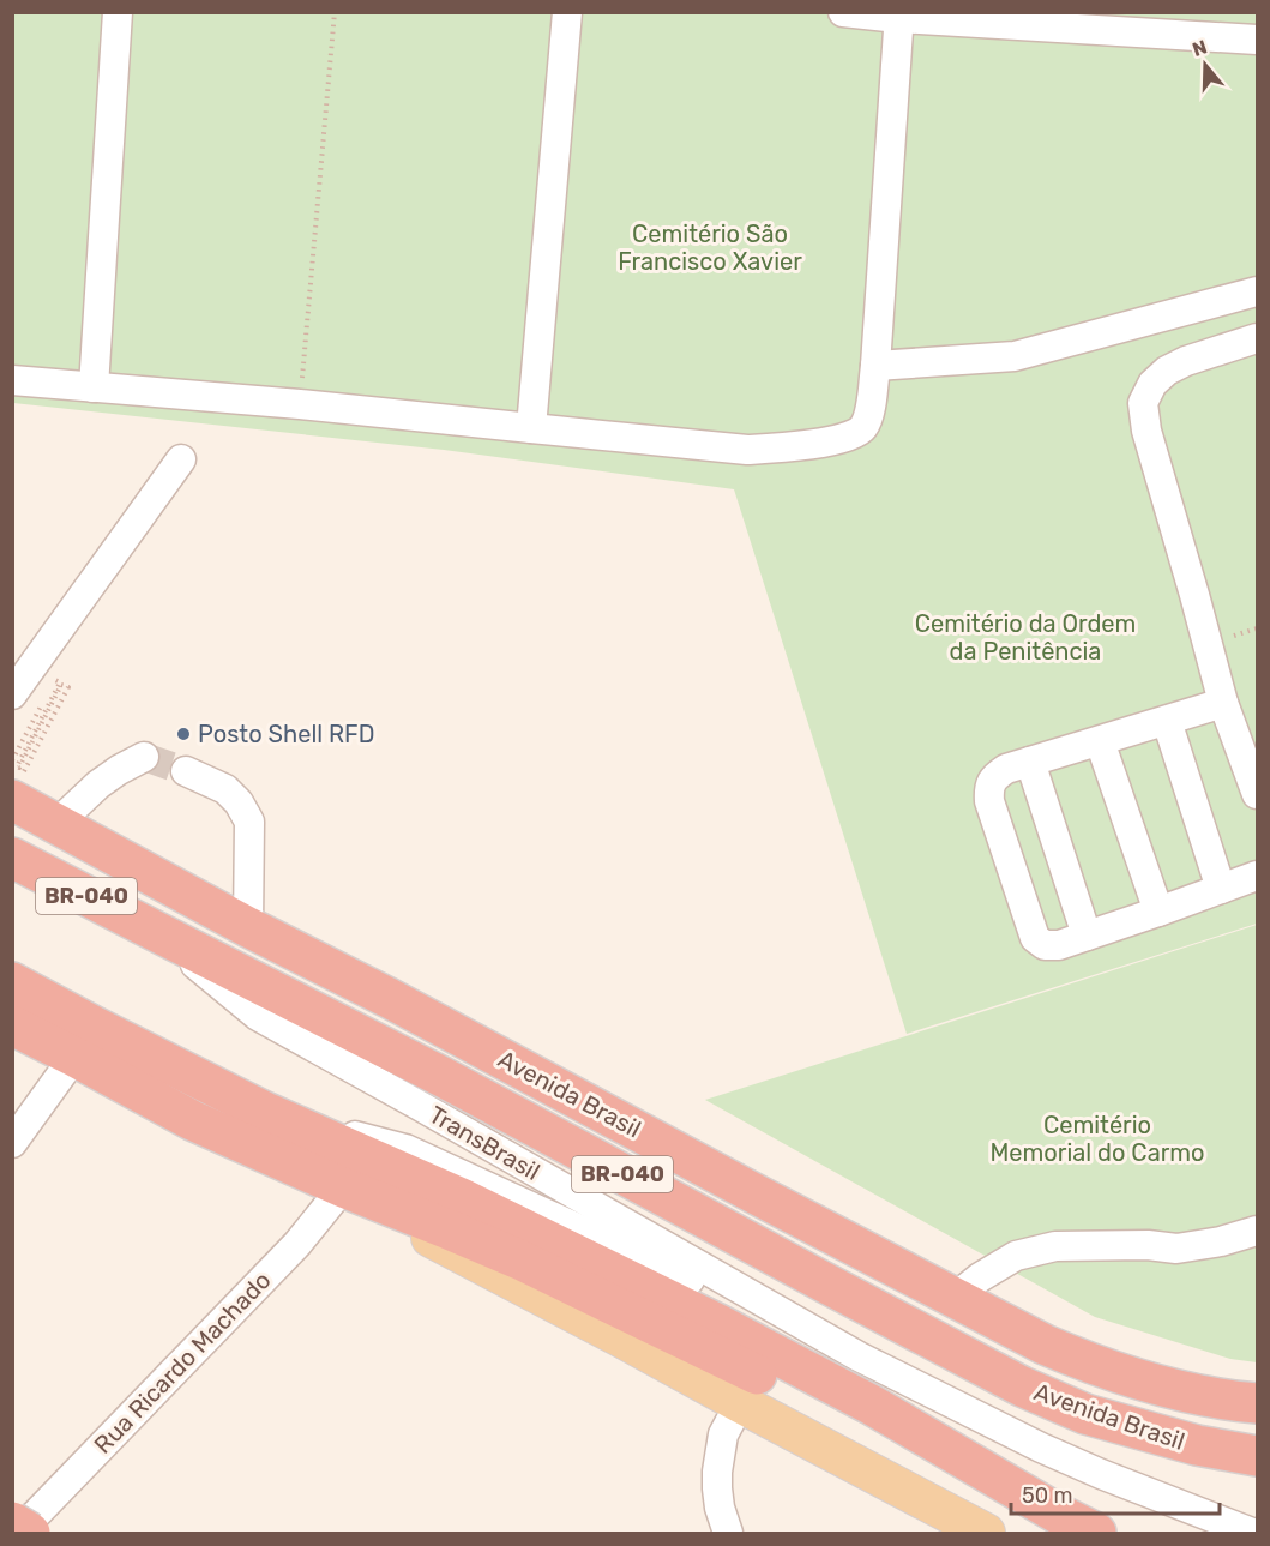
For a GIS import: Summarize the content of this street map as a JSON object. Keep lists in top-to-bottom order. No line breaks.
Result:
{"streets":{"highway":["BR-040","Avenida Brasil"],"street":["TransBrasil","Rua Ricardo Machado"]},"crossings":[["Avenida Brasil","TransBrasil"]],"parks":["Cemitério São Francisco Xavier","Cemitério da Ordem da Penitência","Cemitério Memorial do Carmo"],"places":["Posto Shell RFD"],"scale_bar":"50 m","north":"top"}
